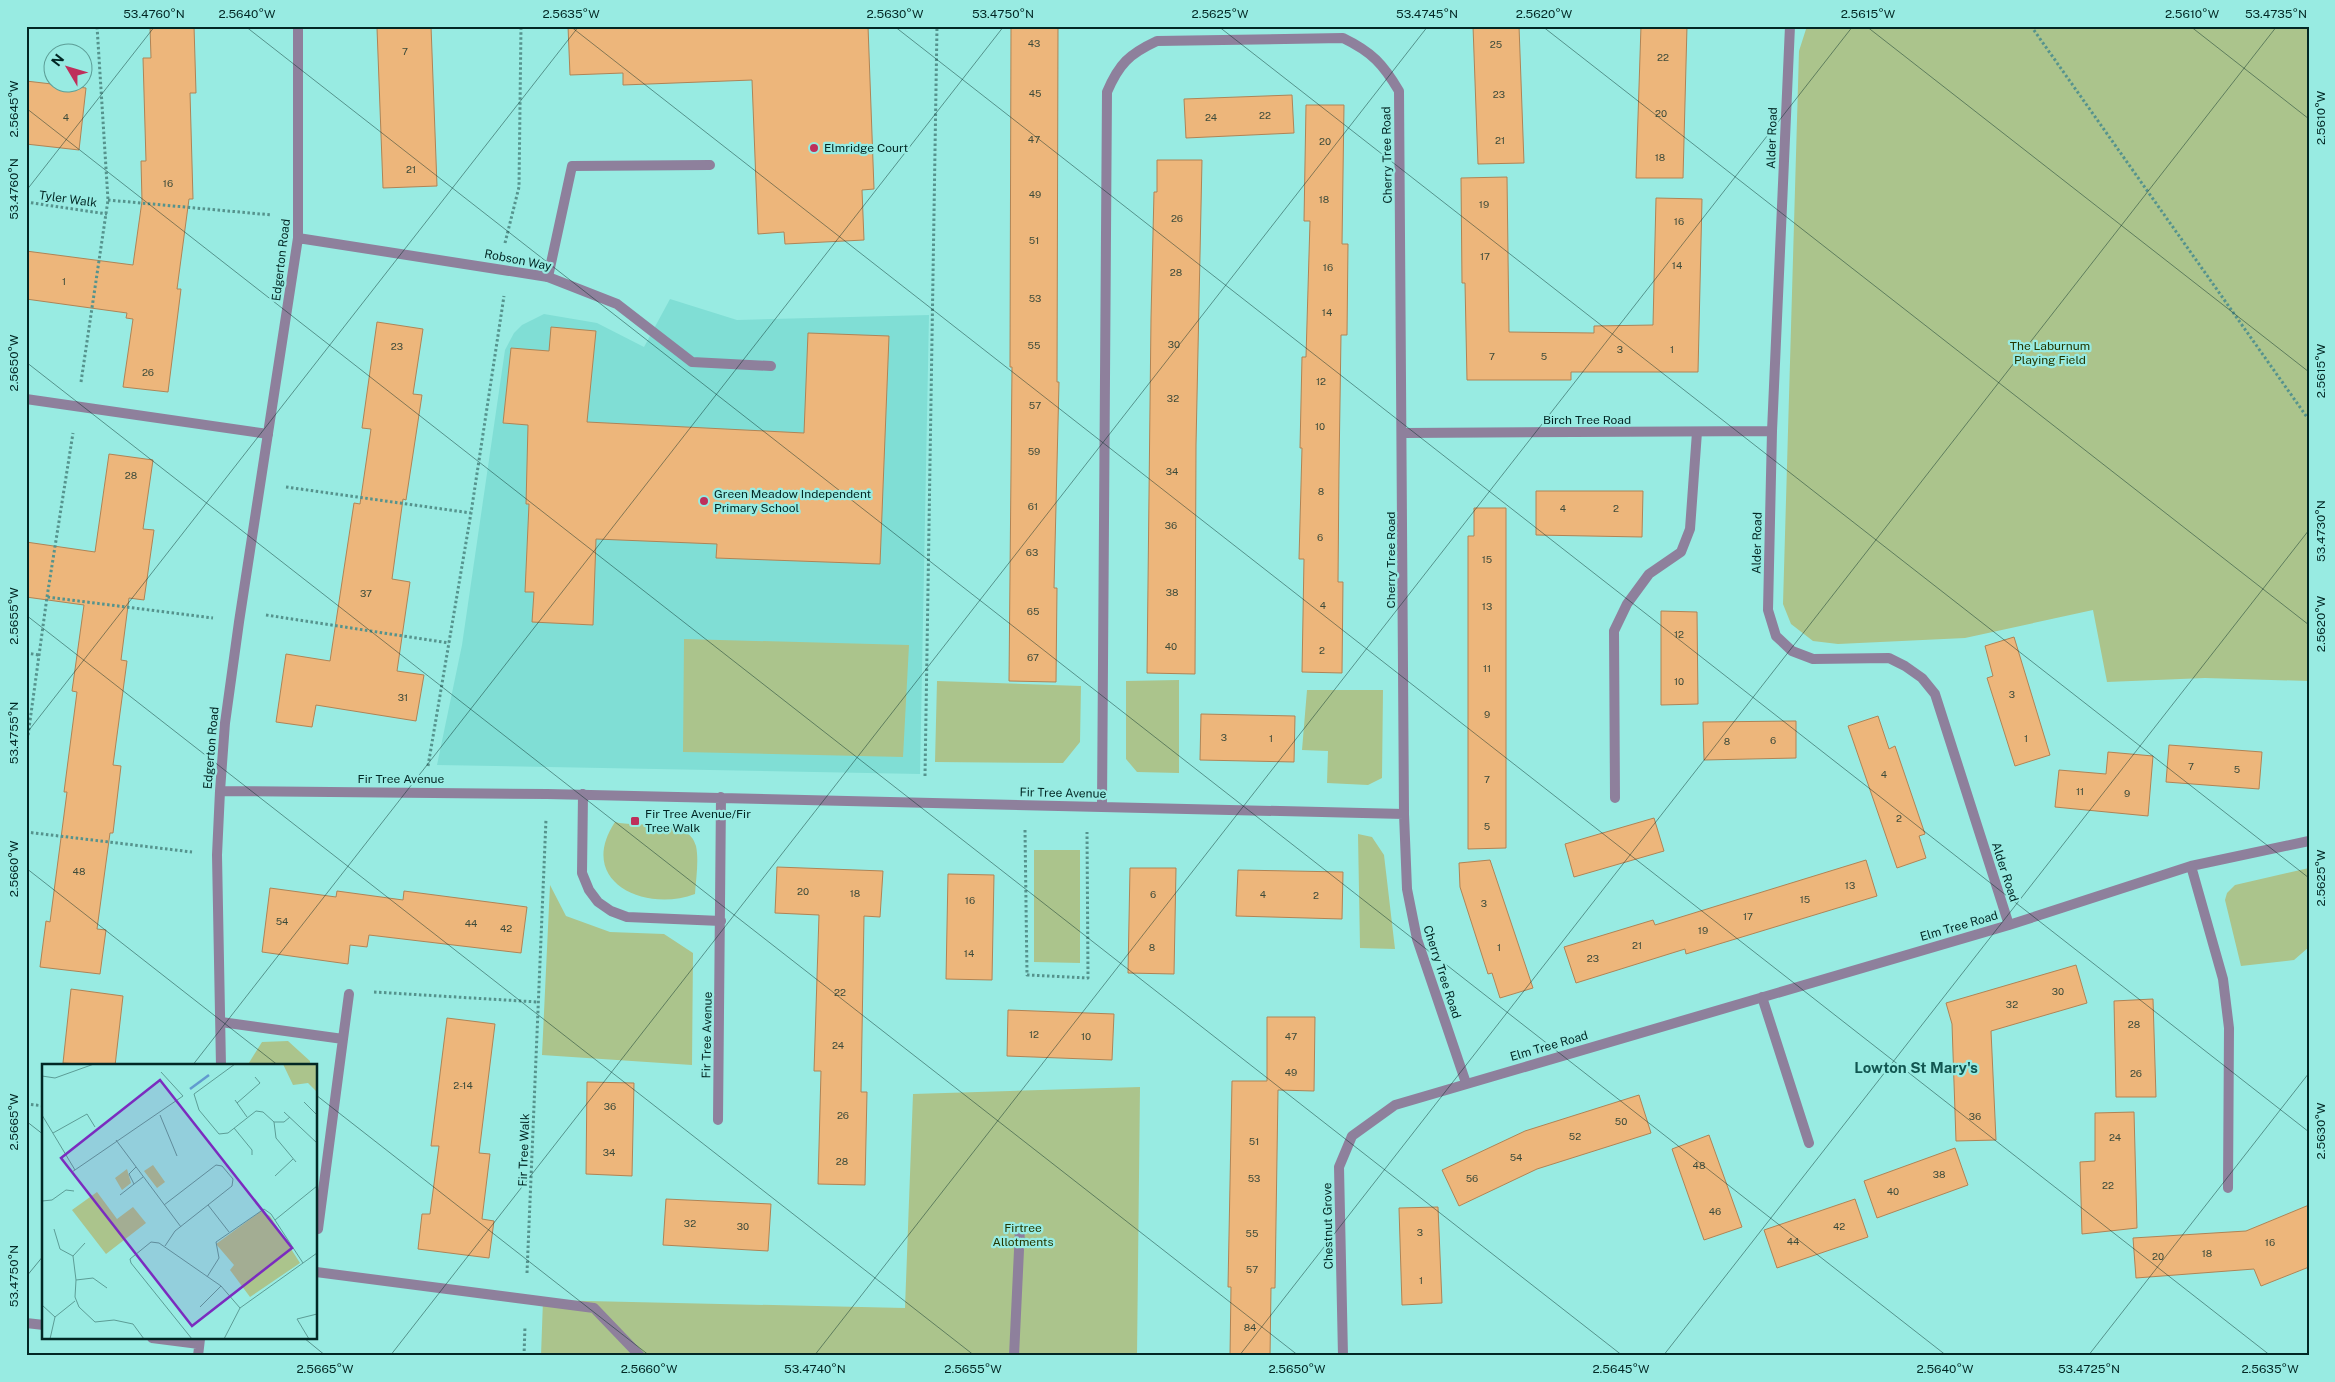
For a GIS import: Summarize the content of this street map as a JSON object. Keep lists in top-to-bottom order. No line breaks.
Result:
{"streets":{"street":["Alder Road","Cherry Tree Road","Edgerton Road","Robson Way","Birch Tree Road","Fir Tree Avenue","Elm Tree Road","Chestnut Grove"],"path":["Tyler Walk","Fir Tree Walk"]},"crossings":[["Alder Road","Birch Tree Road"],["Alder Road","Elm Tree Road"],["Cherry Tree Road","Birch Tree Road"],["Cherry Tree Road","Fir Tree Avenue"],["Cherry Tree Road","Elm Tree Road"],["Edgerton Road","Robson Way"],["Edgerton Road","Fir Tree Avenue"],["Fir Tree Avenue","Fir Tree Walk"],["Elm Tree Road","Chestnut Grove"]],"districts":["Lowton St Mary's"],"parks":["The Laburnum Playing Field","Firtree Allotments"],"places":{"other":["Elmridge Court","Green Meadow Independent Primary School"],"transit":["Fir Tree Avenue/Fir Tree Walk"]},"house_numbers":["43","25","7","22","45","23","20","22","4","24","47","21","20","18","21","16","49","18","19","26","16","51","17","14","16","28","1","53","14","30","55","23","3","1","7","5","26","12","32","57","10","59","34","28","8","61","4","2","36","6","63","15","38","37","4","13","65","12","40","2","67","11","10","3","31","9","3","1","1","6","8","7","5","4","7","11","9","2","5","48","13","20","18","6","4","2","15","16","3","17","54","44","42","19","21","8","1","14","23","30","22","32","28","12","10","47","24","49","26","2-14","36","26","36","50","52","24","51","34","54","28","48","38","53","56","22","40","46","32","30","42","3","55","44","16","18","20","57","1","84"],"north":"top left","coordinates":["53.4760°N","2.5640°W","2.5635°W","2.5630°W","53.4750°N","2.5625°W","53.4745°N","2.5620°W","2.5615°W","2.5610°W","53.4735°N","2.5645°W","2.5650°W","53.4730°N","2.5655°W","53.4755°N","2.5660°W","2.5665°W","53.4740°N","53.4725°N"]}
